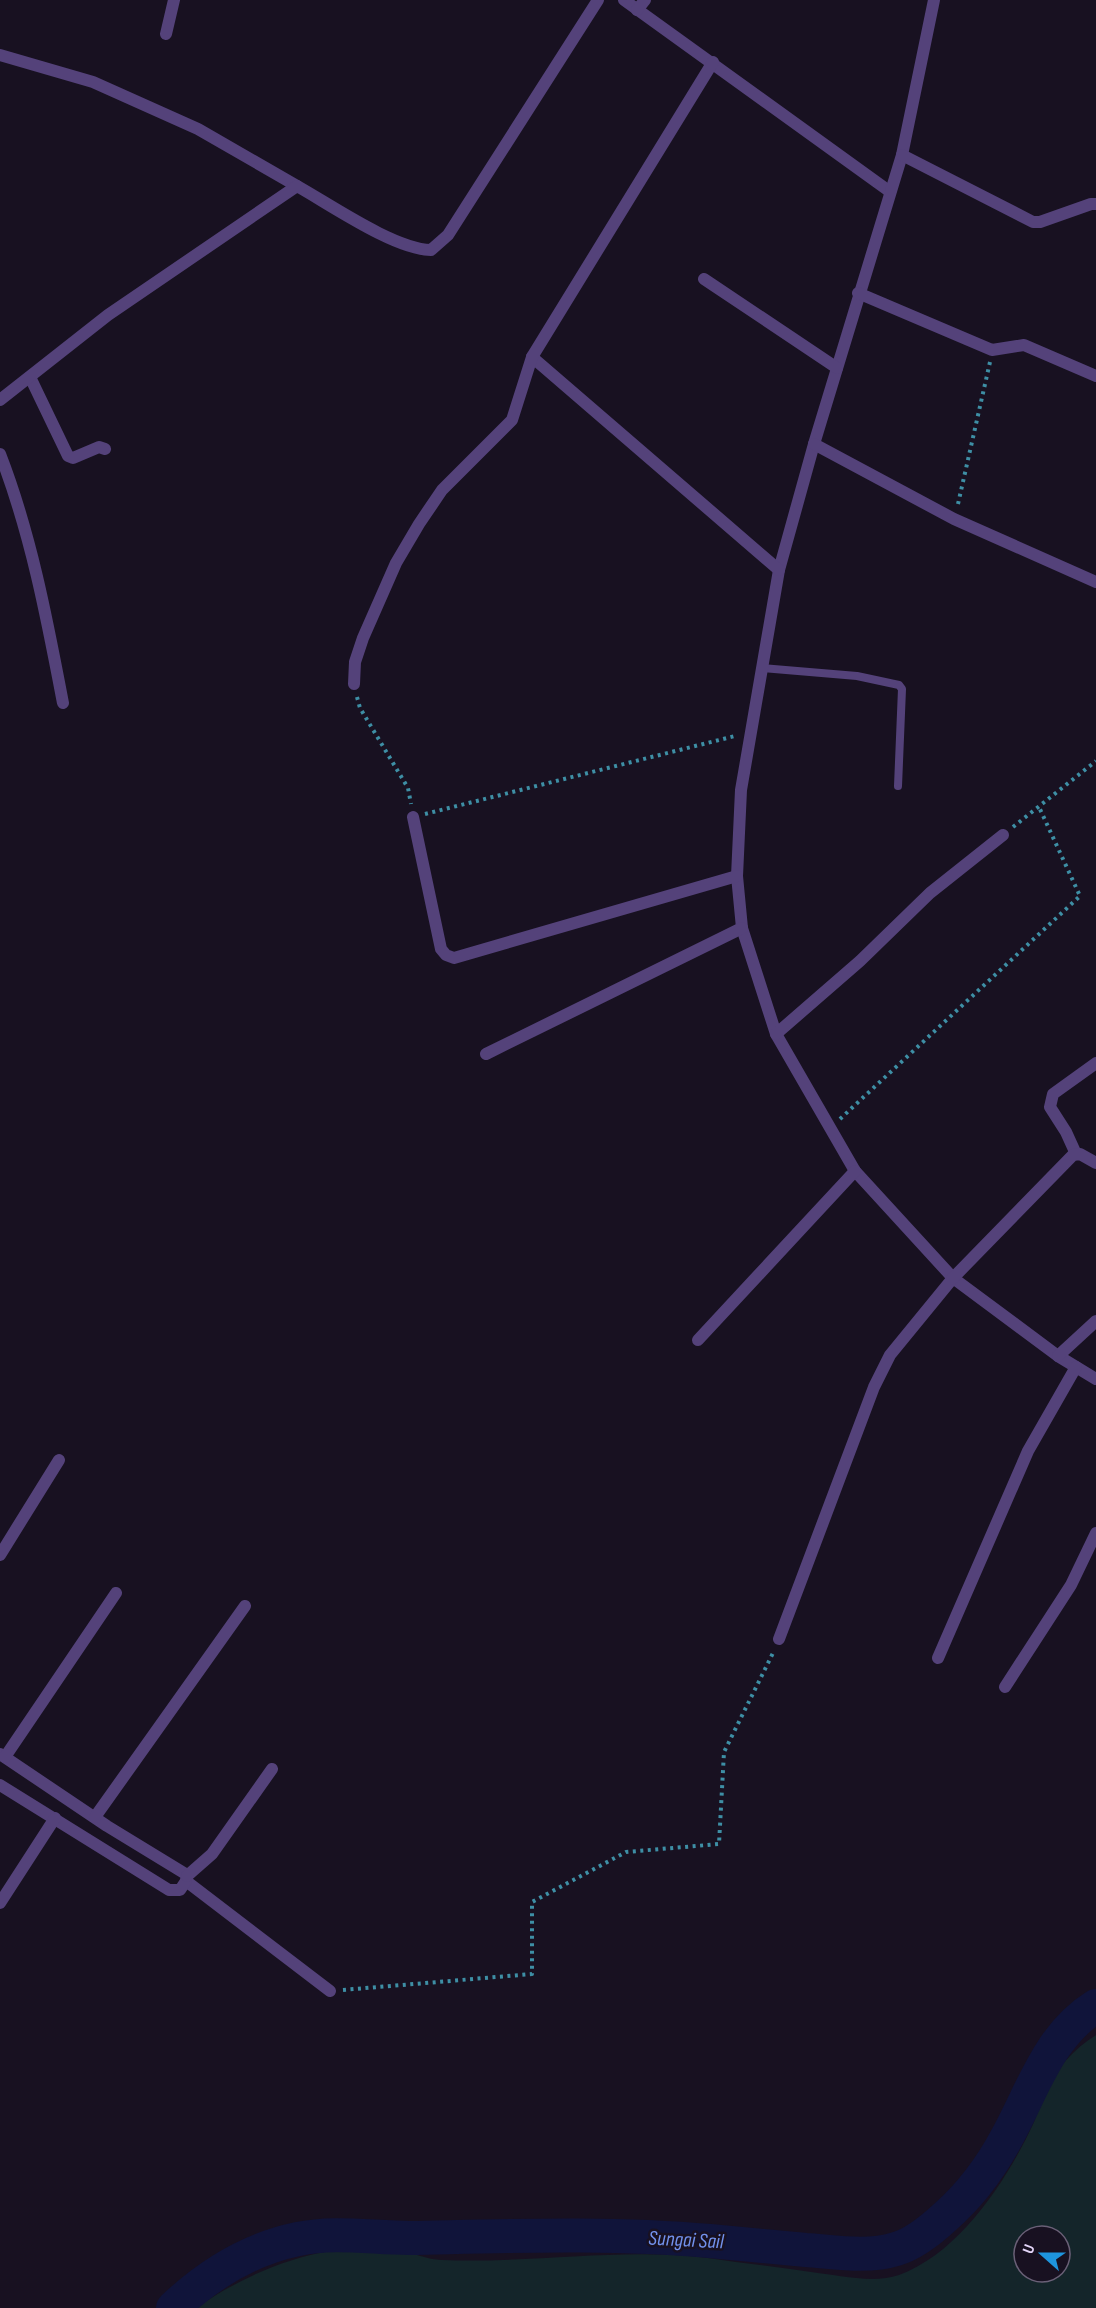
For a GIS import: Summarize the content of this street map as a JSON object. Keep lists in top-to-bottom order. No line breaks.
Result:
{"water":["Sungai Sail"],"north":"left"}
